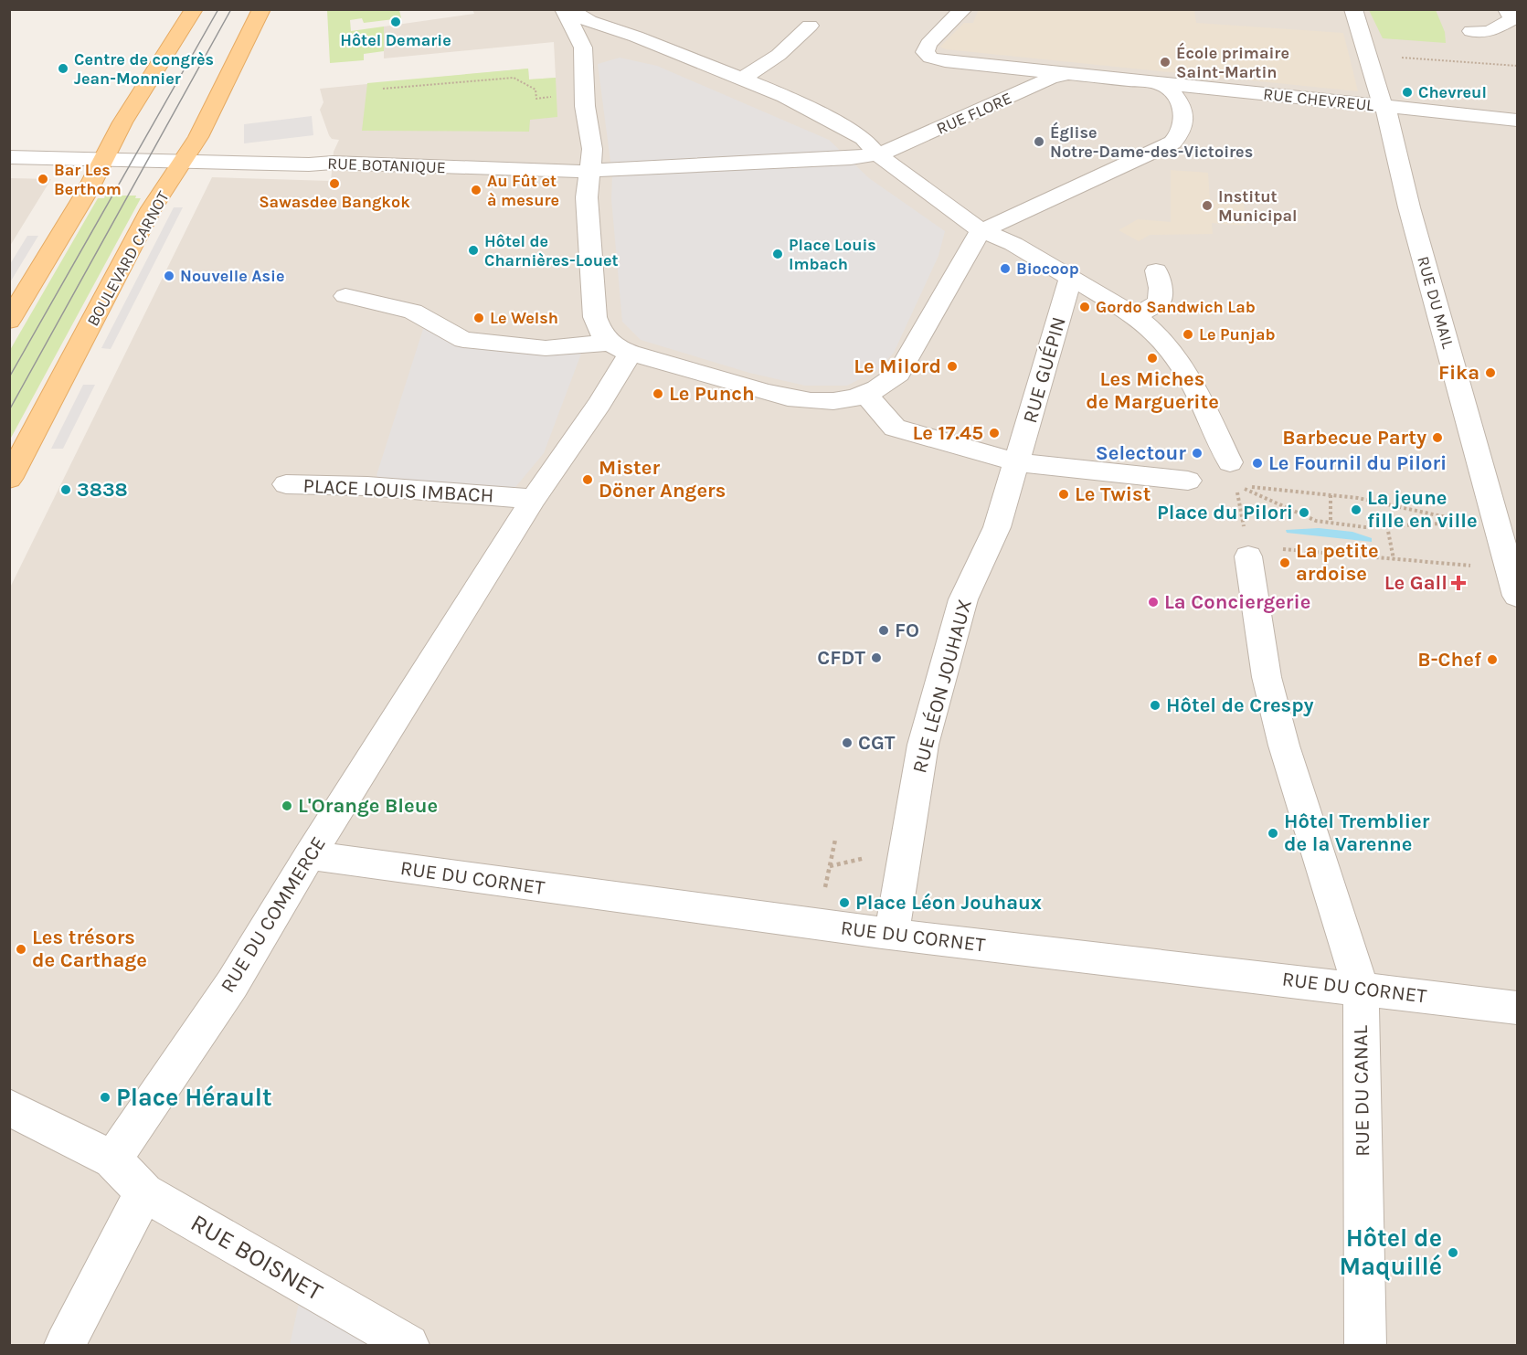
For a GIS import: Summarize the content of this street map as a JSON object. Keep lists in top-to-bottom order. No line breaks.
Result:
{"streets":{"main road":["BOULEVARD CARNOT"],"street":["RUE CHEVREUL","RUE FLORE","RUE BOTANIQUE","RUE DU MAIL","RUE GUÉPIN","PLACE LOUIS IMBACH","RUE LÉON JOUHAUX","RUE DU CORNET","RUE DU COMMERCE","RUE DU CANAL","RUE BOISNET"]},"crossings":[["RUE CHEVREUL","RUE FLORE"],["RUE CHEVREUL","RUE DU MAIL"],["RUE BOTANIQUE","BOULEVARD CARNOT"],["RUE GUÉPIN","RUE LÉON JOUHAUX"],["PLACE LOUIS IMBACH","RUE DU COMMERCE"],["RUE DU CORNET","RUE DU COMMERCE"],["RUE DU CORNET","RUE DU CANAL"],["RUE DU COMMERCE","RUE BOISNET"]],"places":{"other":["Hôtel Demarie","École primaire Saint-Martin","Centre de congrès Jean-Monnier","Chevreul","Église Notre-Dame-des-Victoires","Bar Les Berthom","Sawasdee Bangkok","Au Fût et à mesure","Institut Municipal","Hôtel de Charnières-Louet","Place Louis Imbach","Biocoop","Nouvelle Asie","Gordo Sandwich Lab","Le Welsh","Le Punjab","Les Miches de Marguerite","Le Milord","Fika","Le Punch","Le 17.45","Barbecue Party","Selectour","Le Fournil du Pilori","Mister Döner Angers","3838","Le Twist","La jeune fille en ville","Place du Pilori","La petite ardoise","La Conciergerie","FO","CFDT","B-Chef","Hôtel de Crespy","CGT","L'Orange Bleue","Hôtel Tremblier de la Varenne","Place Léon Jouhaux","Les trésors de Carthage","Place Hérault","Hôtel de Maquillé"],"health":["Le Gall"]}}
